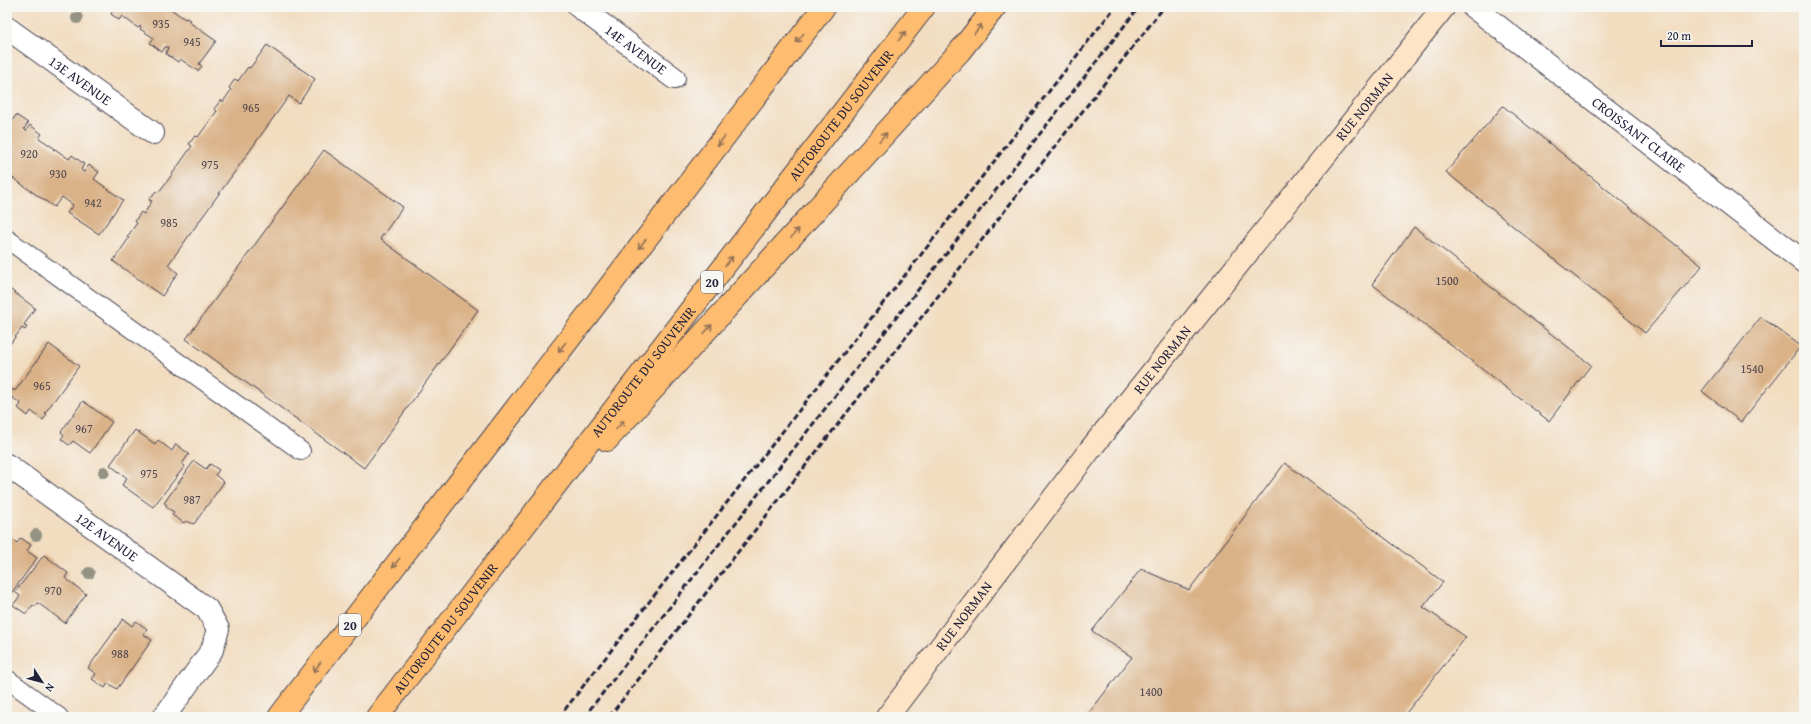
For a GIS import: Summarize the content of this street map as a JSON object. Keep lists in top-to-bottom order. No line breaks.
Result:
{"streets":{"highway":["AUTOROUTE DU SOUVENIR","20"],"street":["14E AVENUE","13E AVENUE","RUE NORMAN","CROISSANT CLAIRE","12E AVENUE"]},"house_numbers":["935","945","965","920","975","930","942","985","1500","1540","965","967","975","987","970","988","1400"],"scale_bar":"20 m","north":"bottom right"}
